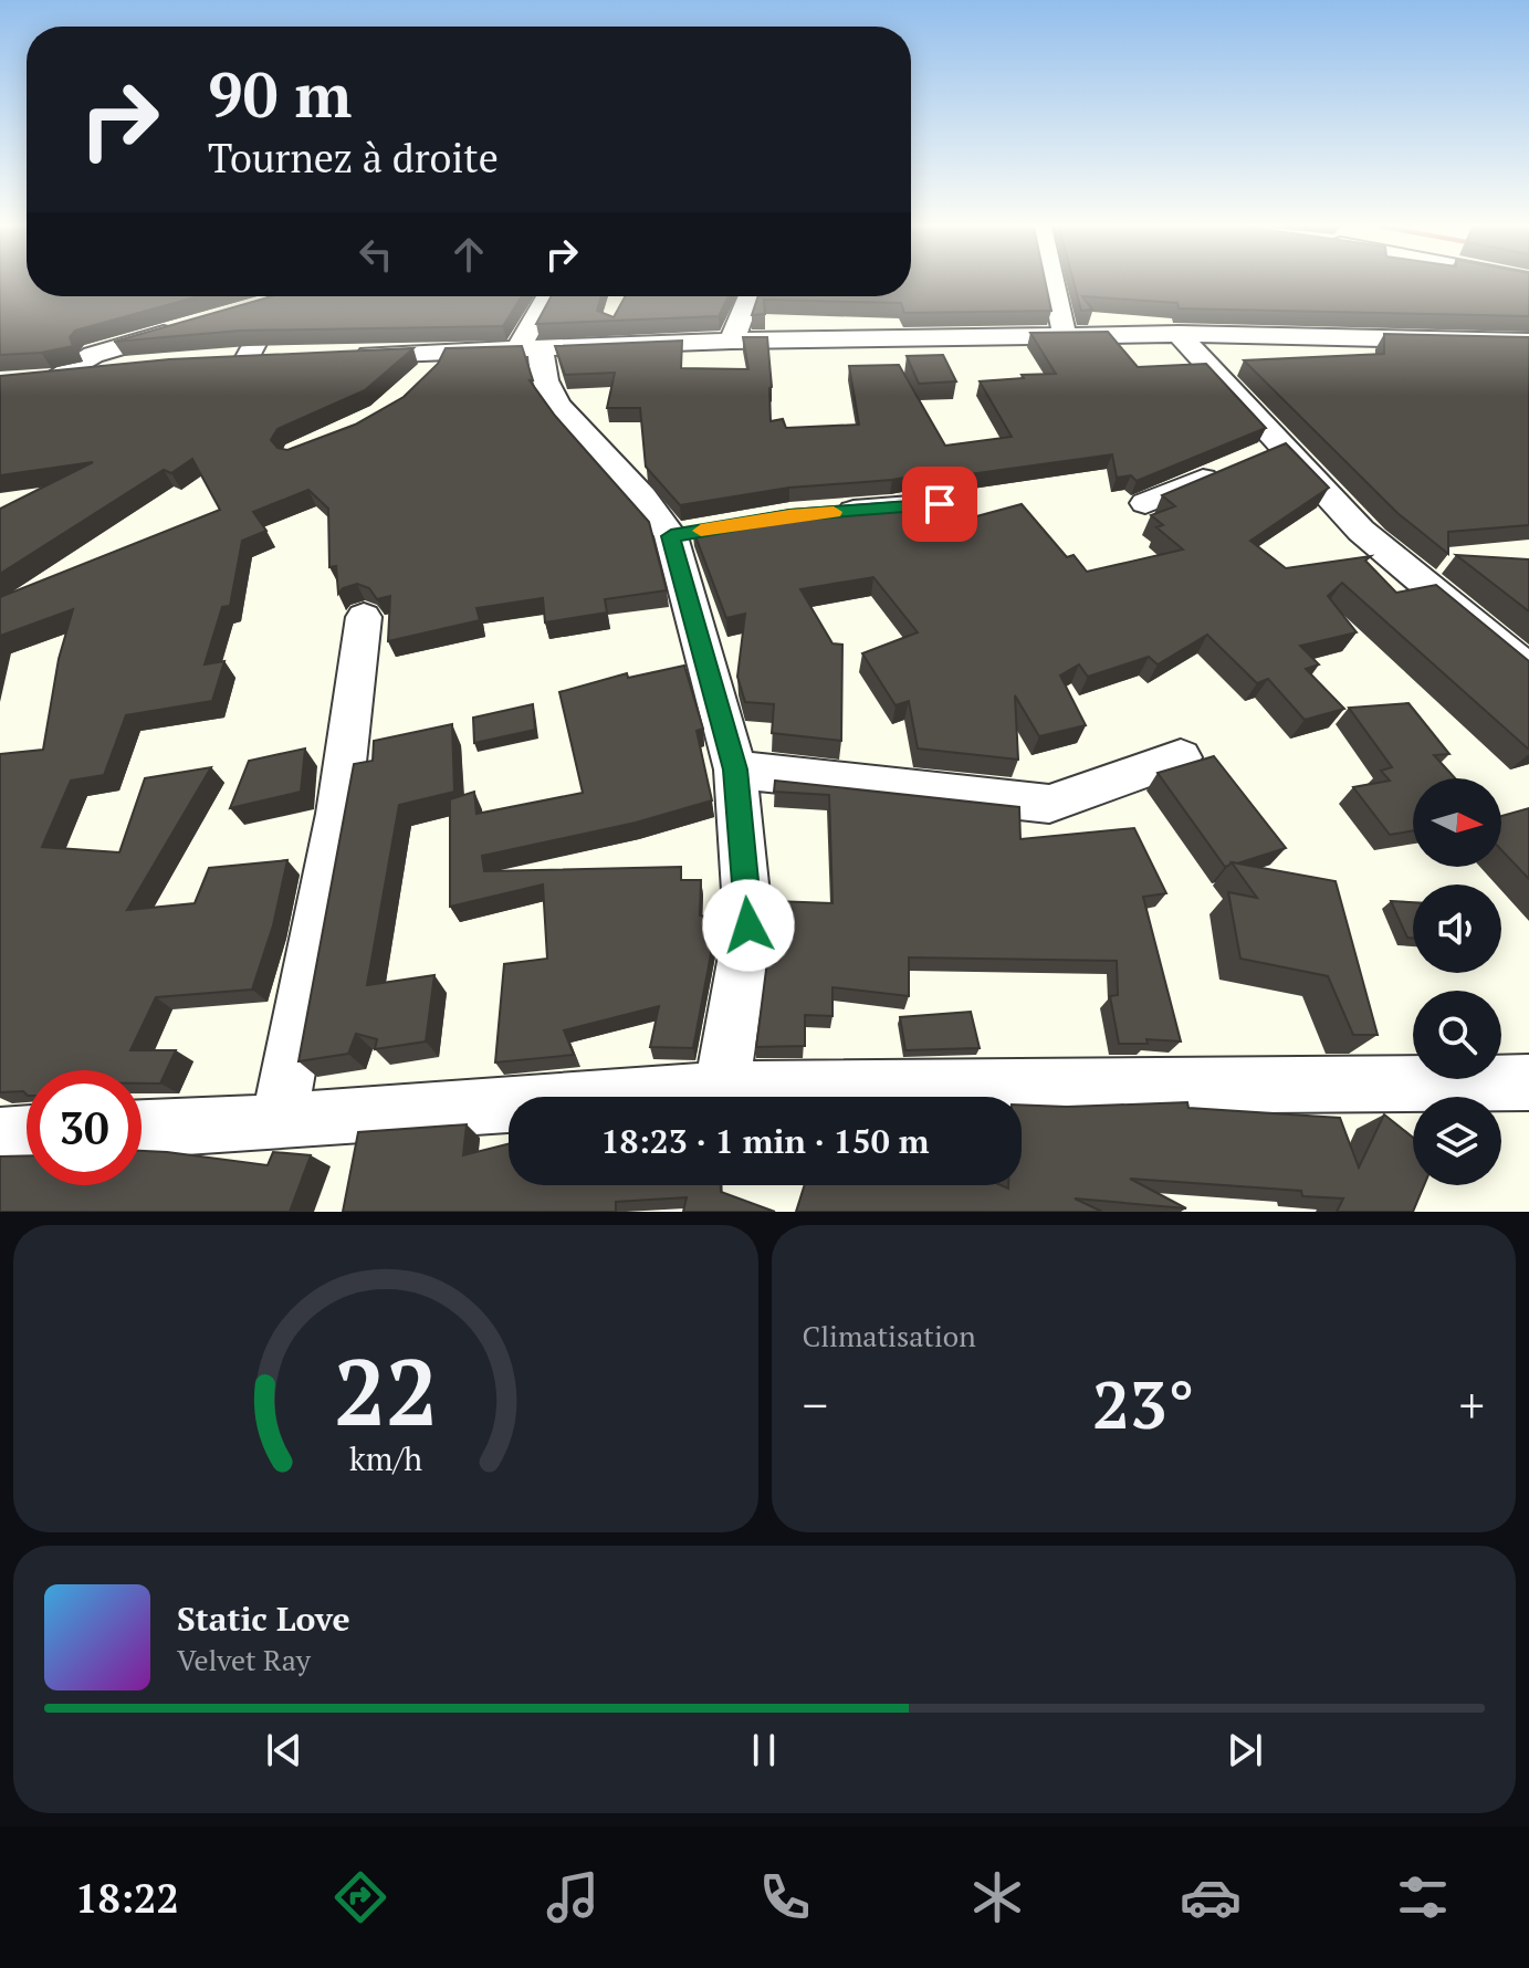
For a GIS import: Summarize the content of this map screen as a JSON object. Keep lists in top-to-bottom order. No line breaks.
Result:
{"north":"right","page":{"turn":["90 m","Tournez à droite"],"limit":"30","trip":"18:23 · 1 min · 150 m","tile":"Climatisation","heat":["−","23°","+"],"song":["Static Love","Velvet Ray"],"tabs":"18:22","gauge":["22","km/h"]}}
